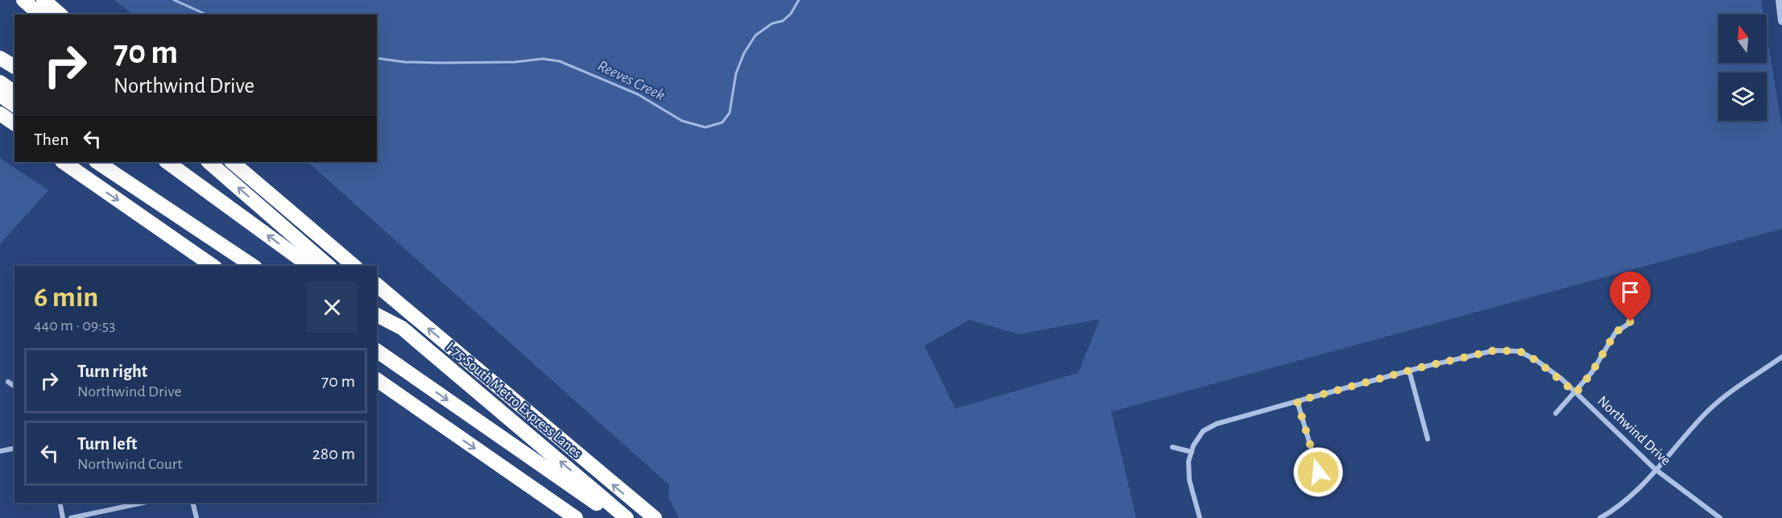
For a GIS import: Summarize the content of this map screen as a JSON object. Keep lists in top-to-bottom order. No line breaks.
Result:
{"streets":{"highway":["I-75 South Metro Express Lanes"],"street":["Northwind Drive"]},"water":["Reeves Creek"],"north":"top","page":{"turn":["70 m","Northwind Drive"],"then":"Then","heading":["6 min","440 m · 09:53"],"list":[{"name":"Turn right","note":"Northwind Drive","value":"70 m"},{"name":"Turn left","note":"Northwind Court","value":"280 m"}]}}
